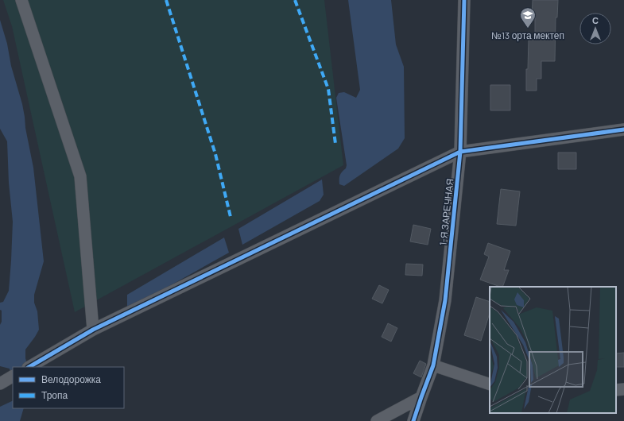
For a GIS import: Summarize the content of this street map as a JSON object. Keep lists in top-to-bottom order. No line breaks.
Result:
{"streets":{"street":["1-Я ЗАРЕЧНАЯ"]},"places":{"school or university":["№13 орта мектеп"]},"legend":["Велодорожка","Тропа"],"north":"top"}
